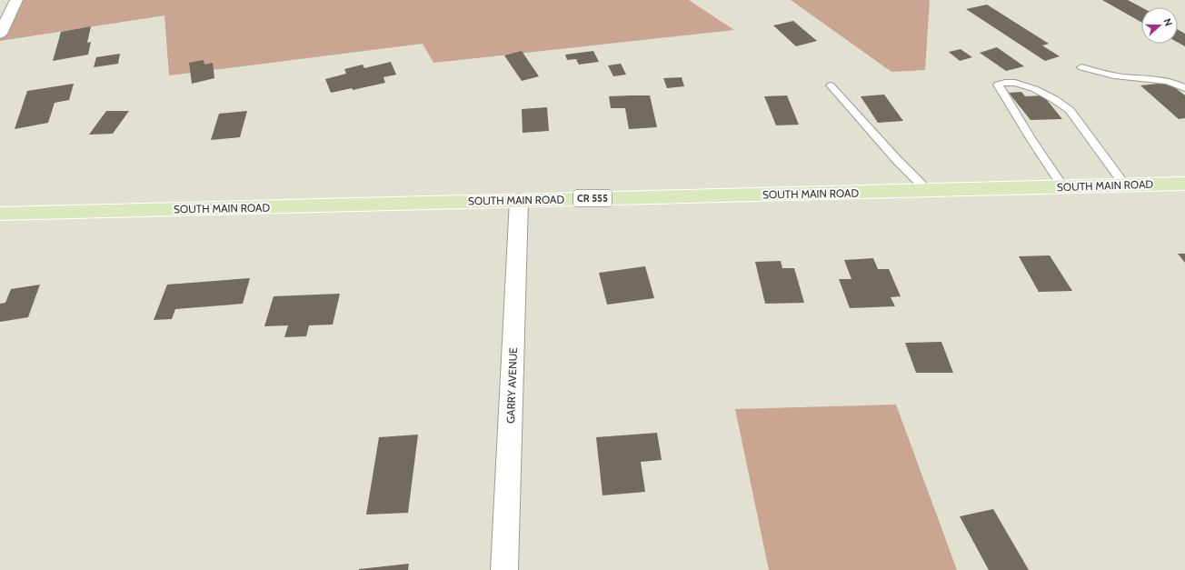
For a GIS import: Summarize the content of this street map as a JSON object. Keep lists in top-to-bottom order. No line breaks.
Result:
{"streets":{"main road":["SOUTH MAIN ROAD","CR 555"],"street":["GARRY AVENUE"]},"crossings":[["SOUTH MAIN ROAD","GARRY AVENUE"]],"north":"right"}
